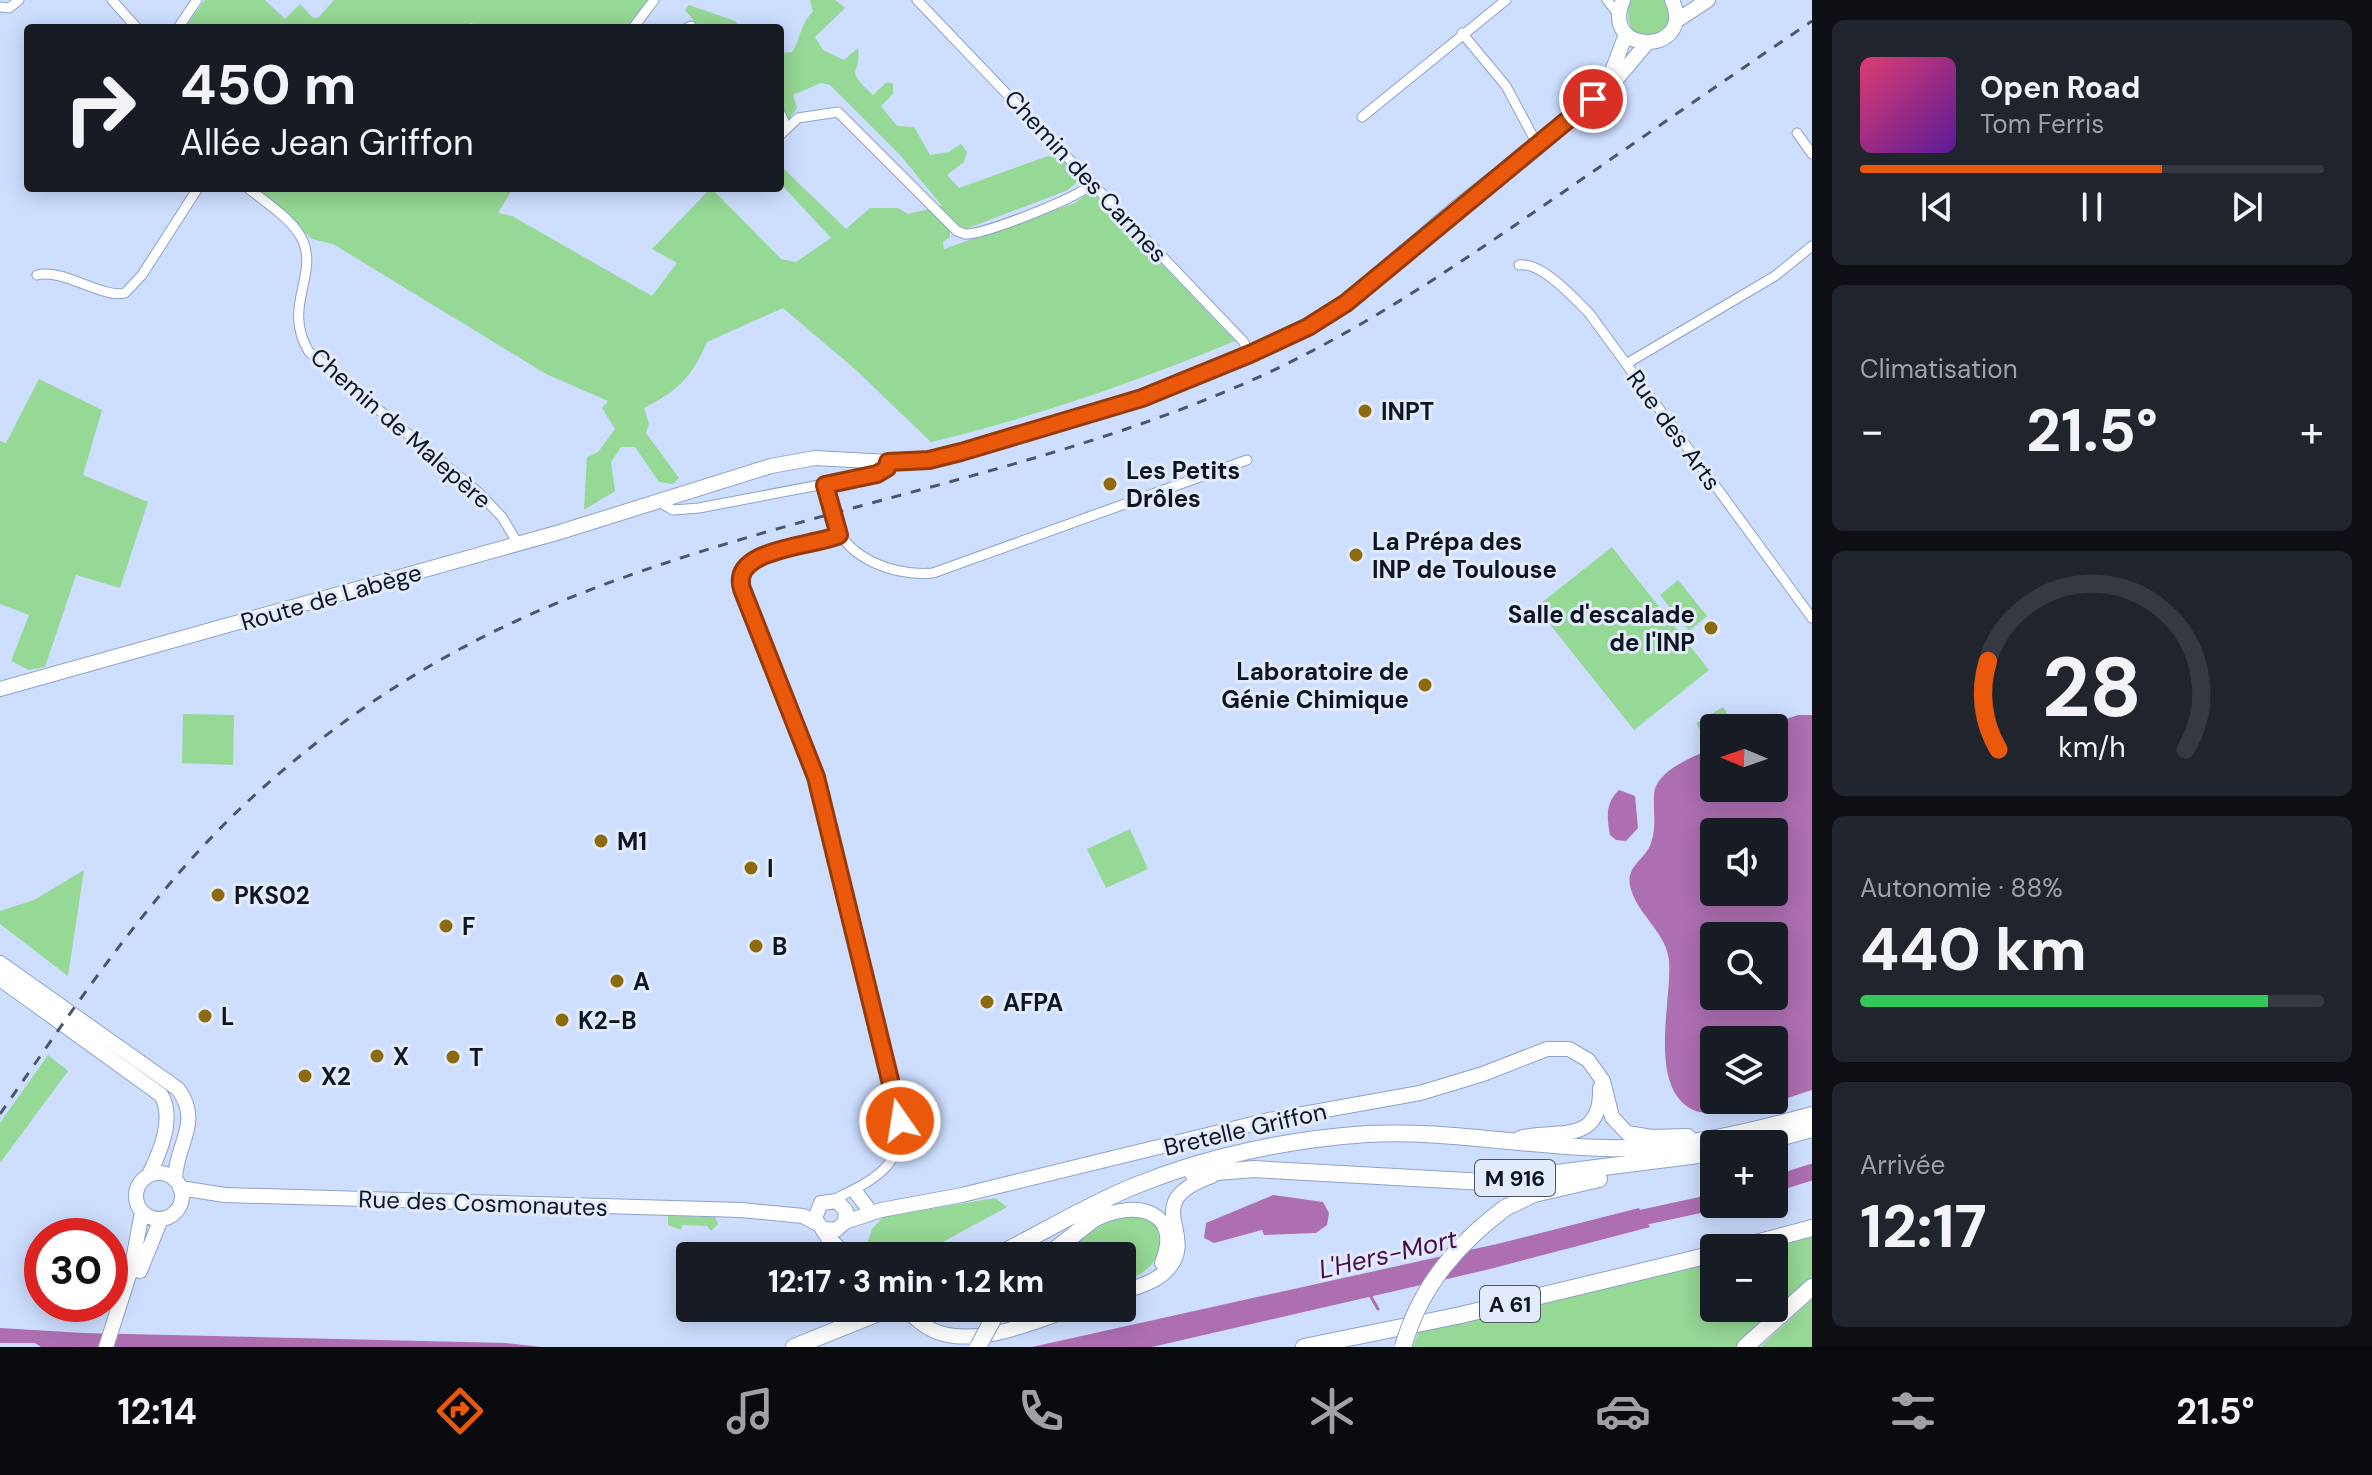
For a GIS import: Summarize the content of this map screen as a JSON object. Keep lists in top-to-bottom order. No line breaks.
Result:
{"streets":{"highway":["M 916","A 61"],"main road":["Route de Labège","Bretelle Griffon","Rue des Cosmonautes"],"street":["Chemin des Carmes","Chemin de Malepère","Rue des Arts"]},"crossings":[["Chemin des Carmes","Route de Labège"],["Chemin de Malepère","Route de Labège"],["Bretelle Griffon","Rue des Cosmonautes"]],"water":["L'Hers-Mort"],"places":["INPT","Les Petits Drôles","La Prépa des INP de Toulouse","Salle d'escalade de l'INP","Laboratoire de Génie Chimique","M1","I","PKS02","F","B","A","AFPA","L","K2-B","X","T","X2"],"north":"left","page":{"turn":["450 m","Allée Jean Griffon"],"song":["Open Road","Tom Ferris"],"tile":["Climatisation",["Autonomie · 88%","440 km"],["Arrivée","12:17"]],"heat":["−","21.5°","+"],"map_buttons":["+","−"],"limit":"30","trip":"12:17 · 3 min · 1.2 km","tabs":["12:14","21.5°"],"gauge":["28","km/h"]}}
